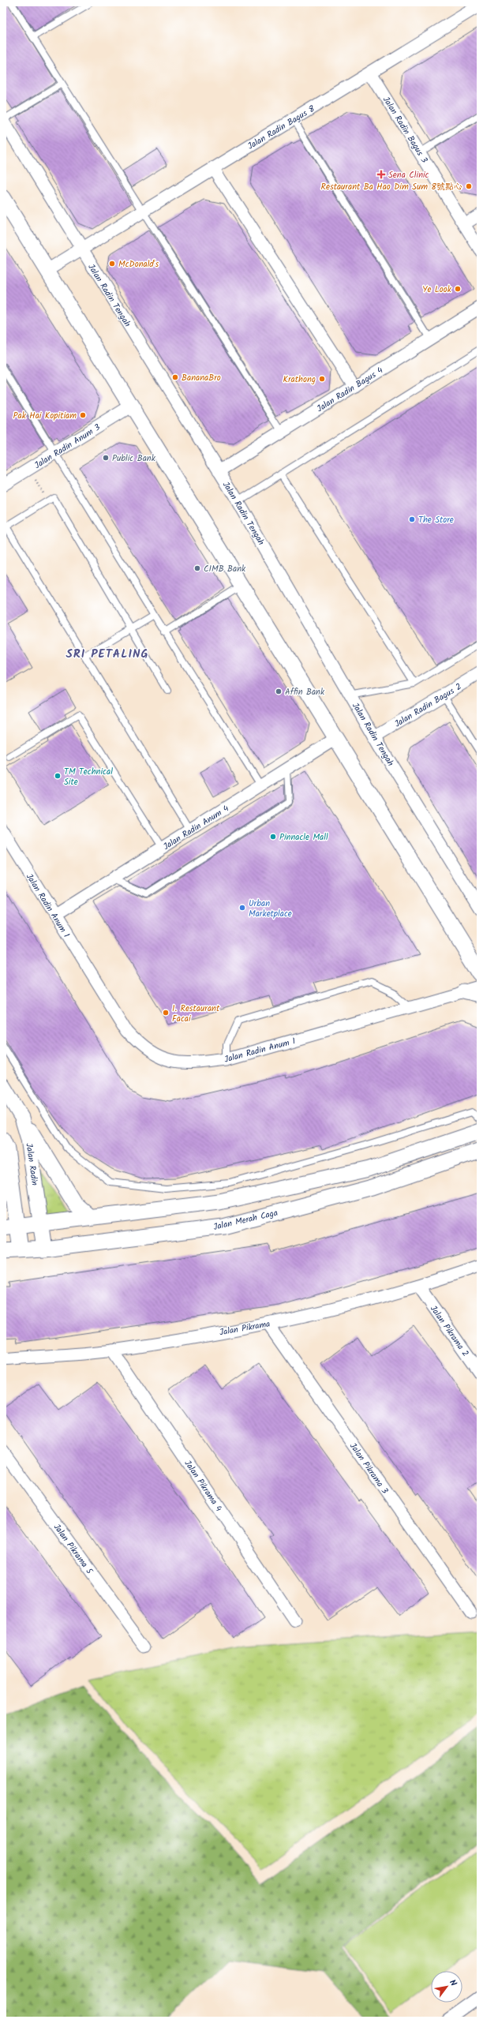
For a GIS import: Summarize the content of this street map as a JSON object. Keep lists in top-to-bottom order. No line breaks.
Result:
{"streets":{"street":["Jalan Radin Bagus 8","Jalan Radin Bagus 3","Jalan Radin Tengah","Jalan Radin Bagus 4","Jalan Radin Anum 3","Jalan Radin Bagus 2","Jalan Radin Anum 4","Jalan Radin Anum 1","Jalan Radin","Jalan Merah Caga","Jalan Pikrama","Jalan Pikrama 2","Jalan Pikrama 3","Jalan Pikrama 4","Jalan Pikrama 5"]},"crossings":[["Jalan Radin Bagus 8","Jalan Radin Bagus 3"],["Jalan Radin Bagus 8","Jalan Radin Tengah"],["Jalan Radin Tengah","Jalan Radin Bagus 4"],["Jalan Radin Tengah","Jalan Radin Bagus 2"],["Jalan Radin Anum 4","Jalan Radin Anum 1"],["Jalan Radin","Jalan Merah Caga"],["Jalan Pikrama","Jalan Pikrama 2"],["Jalan Pikrama","Jalan Pikrama 3"],["Jalan Pikrama","Jalan Pikrama 4"]],"districts":["SRI PETALING"],"places":{"health":["Sena Clinic"],"other":["Restaurant Ba Hao Dim Sum 8號點心","McDonald's","Ye Look","BananaBro","Krathong","Pak Hai Kopitiam","Public Bank","The Store","CIMB Bank","Affin Bank","TM Technical Site","Pinnacle Mall","Urban Marketplace","1. Restaurant Facai"]},"north":"top right"}
